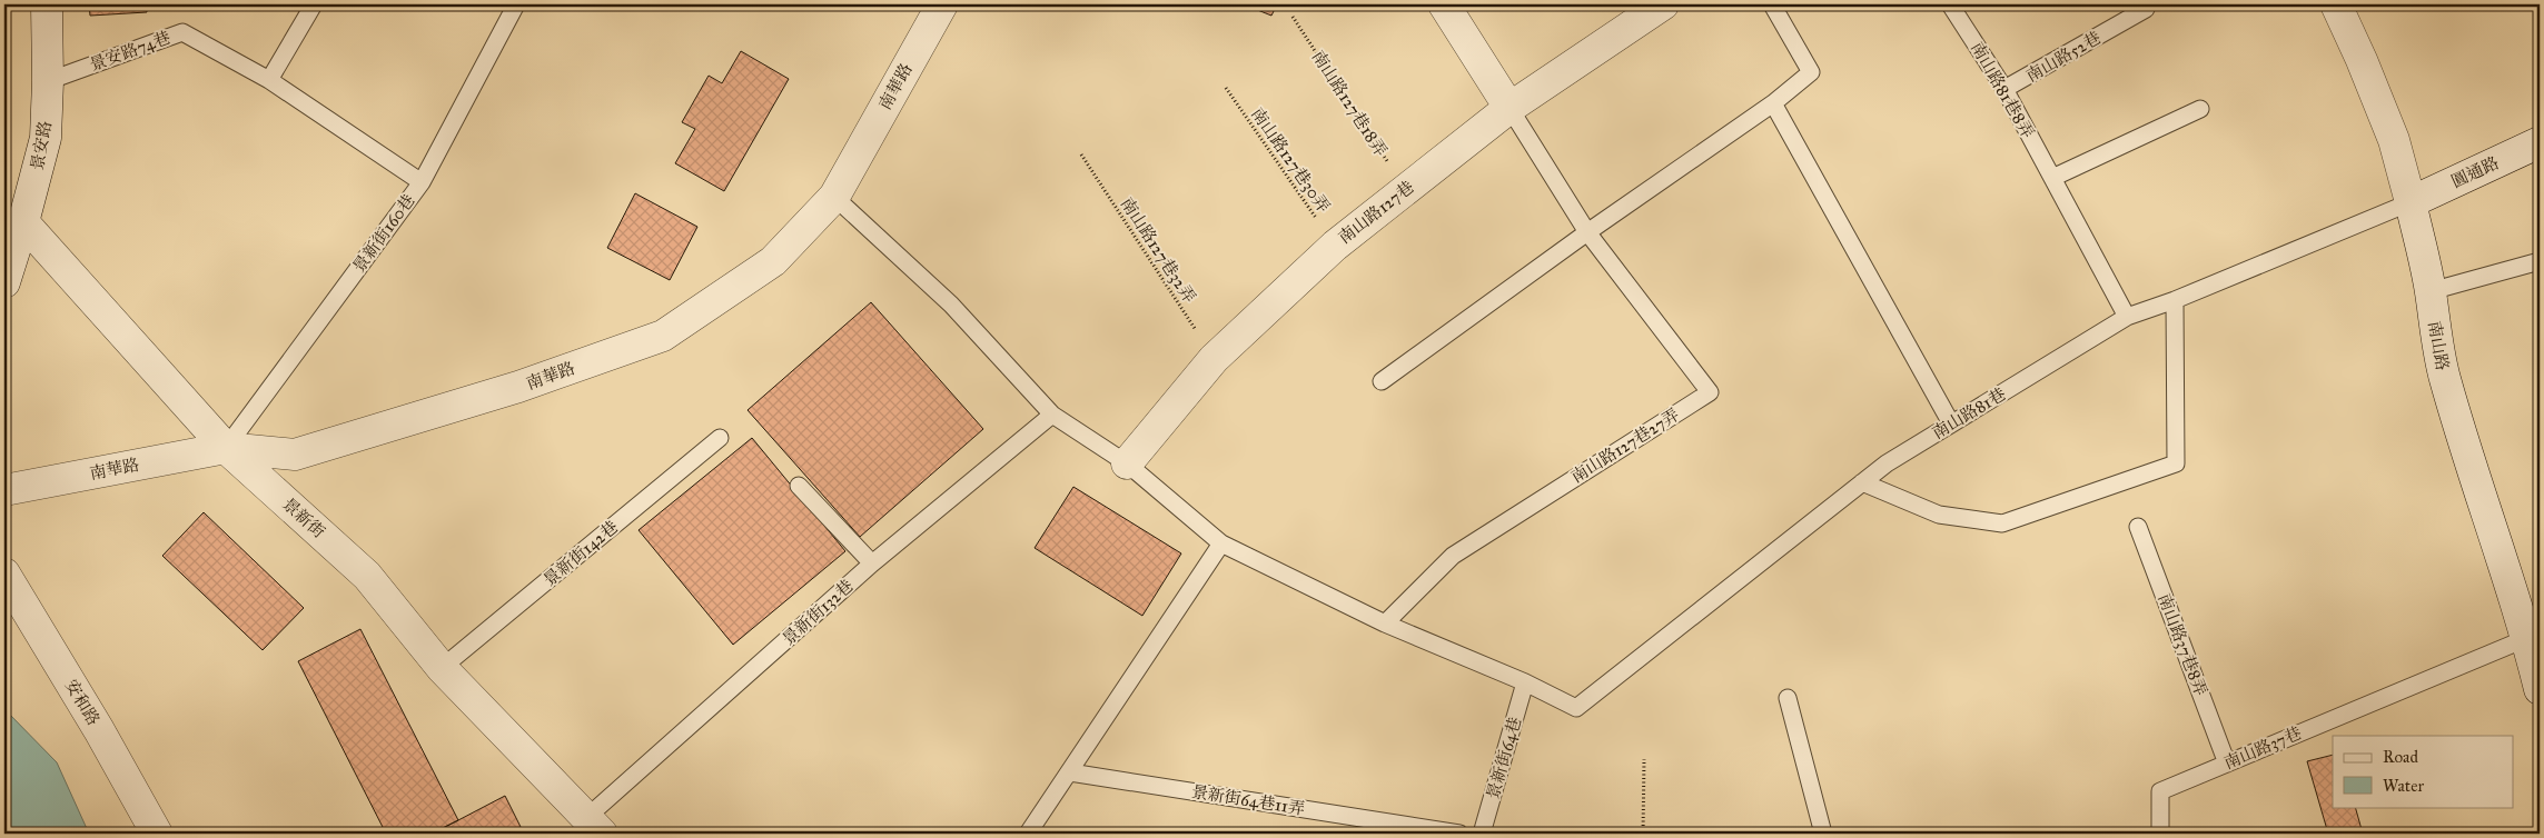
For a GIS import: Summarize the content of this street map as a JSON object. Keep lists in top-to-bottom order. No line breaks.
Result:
{"streets":{"street":["南華路","景安路","圓通路","南山路127巷","南山路","景新街","安和路"],"lane":["景安路74巷","南山路52巷","南山路81巷8弄","景新街160巷","南山路81巷","南山路127巷27弄","景新街142巷","景新街132巷","南山路37巷8弄","南山路37巷","景新街64巷","景新街64巷11弄"],"path":["南山路127巷18弄","南山路127巷30弄","南山路127巷32弄"]},"crossings":[["景安路74巷","景安路"],["景安路74巷","景新街160巷"],["南山路52巷","南山路81巷8弄"],["南華路","景新街160巷"],["南華路","景新街"],["南山路81巷8弄","南山路81巷"],["南山路127巷18弄","南山路127巷"],["景安路","景新街"],["南山路127巷30弄","南山路127巷"],["圓通路","南山路"],["圓通路","南山路81巷"],["南山路127巷","南山路127巷32弄"],["南山路127巷","南山路127巷27弄"],["景新街160巷","景新街"],["南山路","南山路81巷"],["南山路","南山路37巷"],["南山路81巷","景新街64巷"],["景新街","景新街142巷"],["景新街","景新街132巷"],["南山路37巷8弄","南山路37巷"]],"legend":["Road","Water"]}
